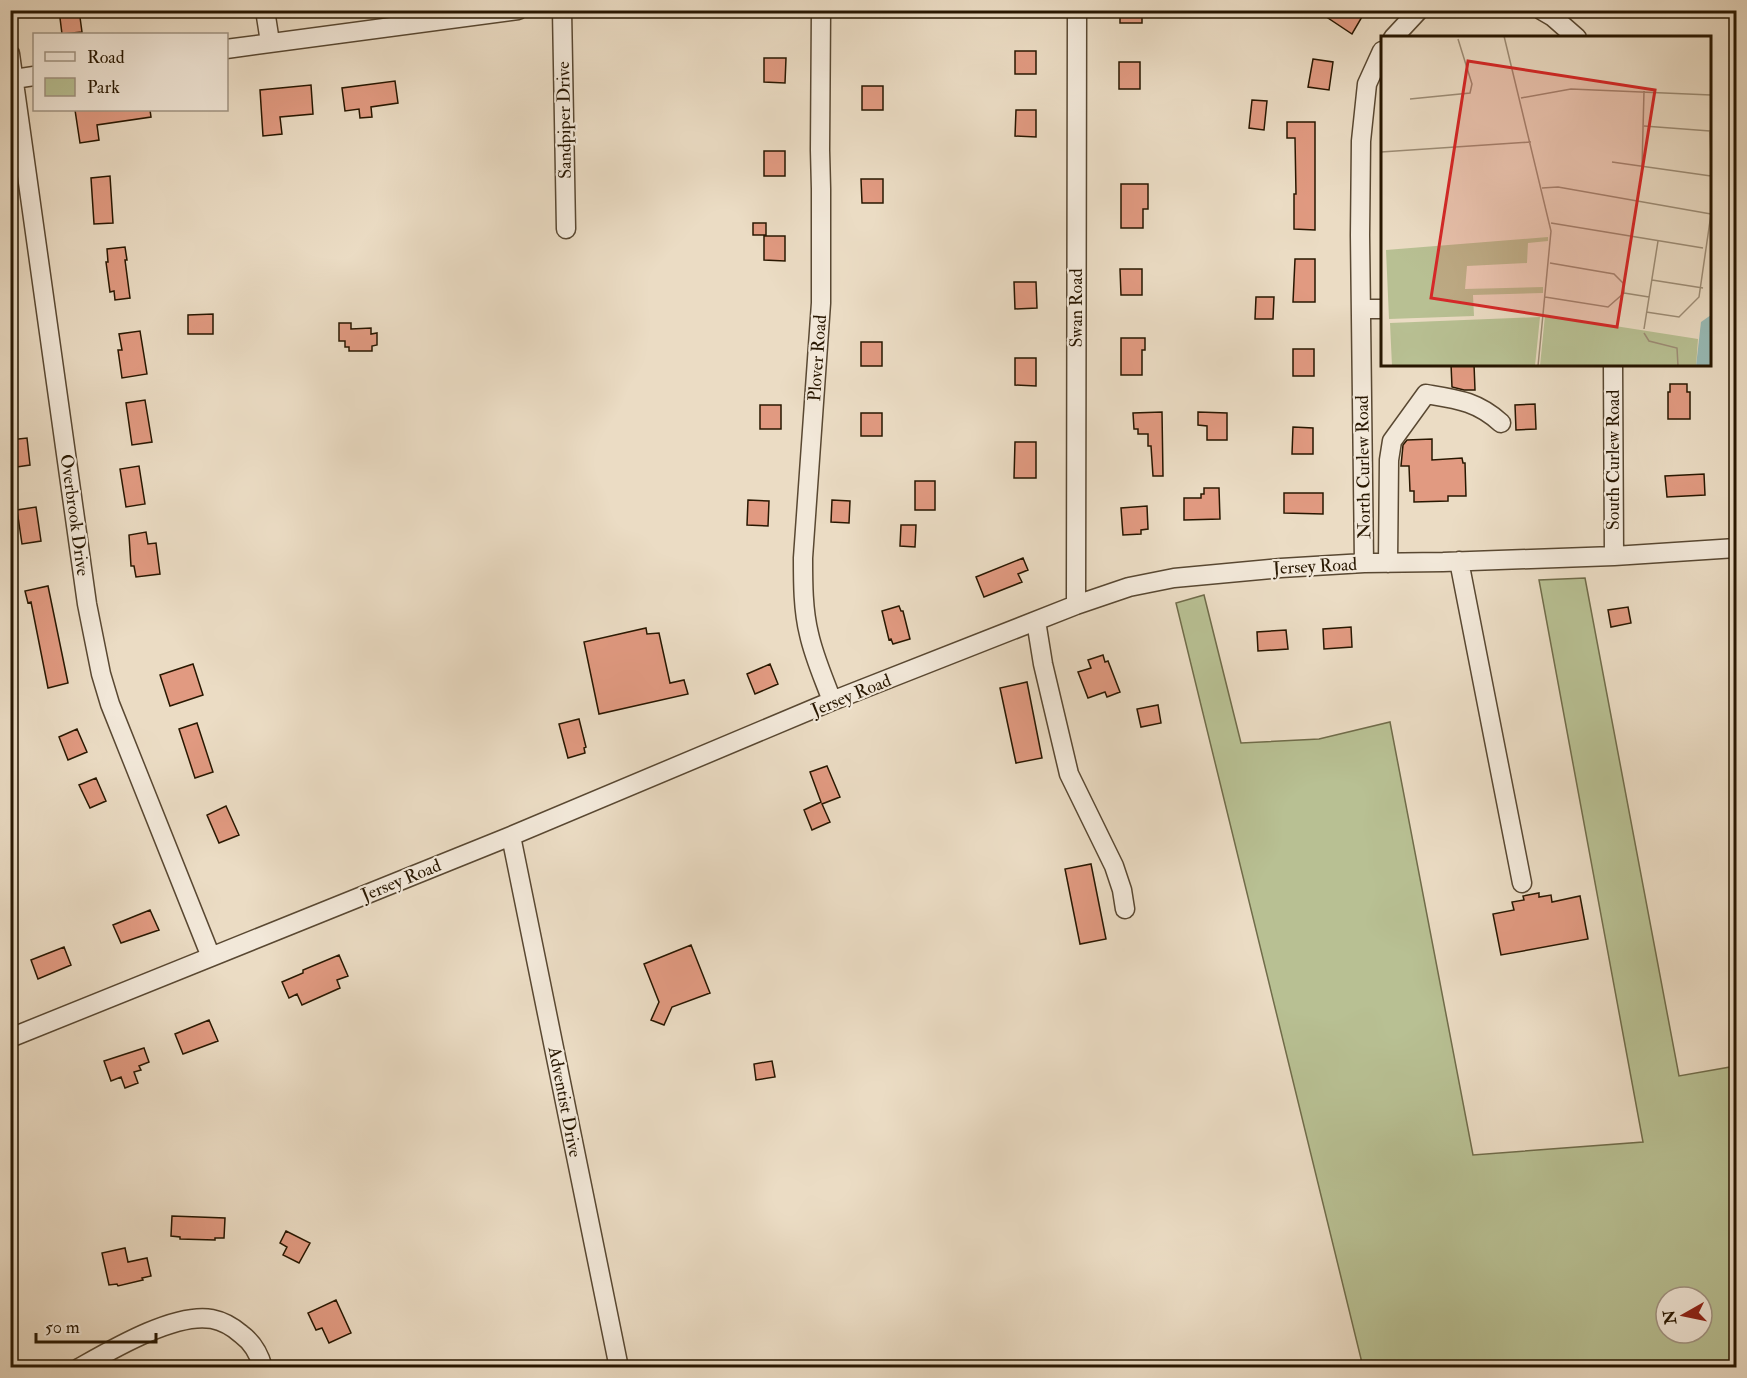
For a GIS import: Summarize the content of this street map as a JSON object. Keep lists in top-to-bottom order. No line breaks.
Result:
{"streets":{"street":["Sandpiper Drive","Swan Road","Plover Road","South Curlew Road","North Curlew Road","Overbrook Drive","Jersey Road","Adventist Drive"]},"crossings":[["Swan Road","Jersey Road"],["Plover Road","Jersey Road"],["South Curlew Road","Jersey Road"],["North Curlew Road","Jersey Road"],["Overbrook Drive","Jersey Road"],["Jersey Road","Adventist Drive"]],"legend":["Road","Park"],"scale_bar":"50 m","north":"left"}
